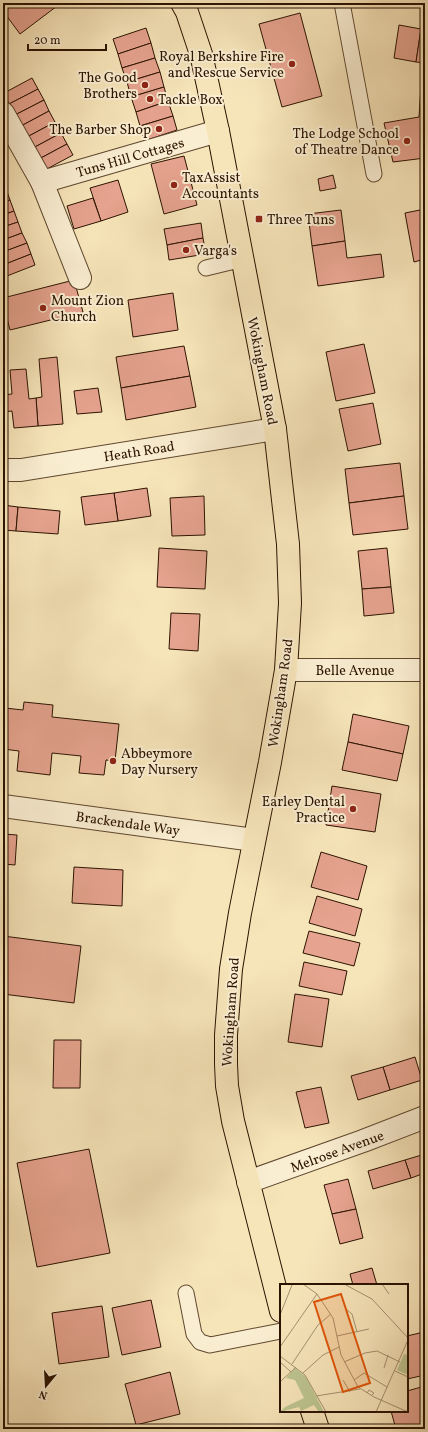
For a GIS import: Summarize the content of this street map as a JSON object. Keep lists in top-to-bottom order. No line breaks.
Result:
{"streets":{"main road":["Wokingham Road"],"street":["Tuns Hill Cottages","Heath Road","Belle Avenue","Brackendale Way","Melrose Avenue"]},"crossings":[["Tuns Hill Cottages","Wokingham Road"],["Wokingham Road","Heath Road"],["Wokingham Road","Belle Avenue"],["Wokingham Road","Brackendale Way"],["Wokingham Road","Melrose Avenue"]],"places":{"other":["Royal Berkshire Fire and Rescue Service","The Good Brothers","Tackle Box","The Barber Shop","The Lodge School of Theatre Dance","TaxAssist Accountants","Varga's","Mount Zion Church","Abbeymore Day Nursery","Earley Dental Practice"],"transit":["Three Tuns"]},"scale_bar":"20 m","north":"bottom"}
